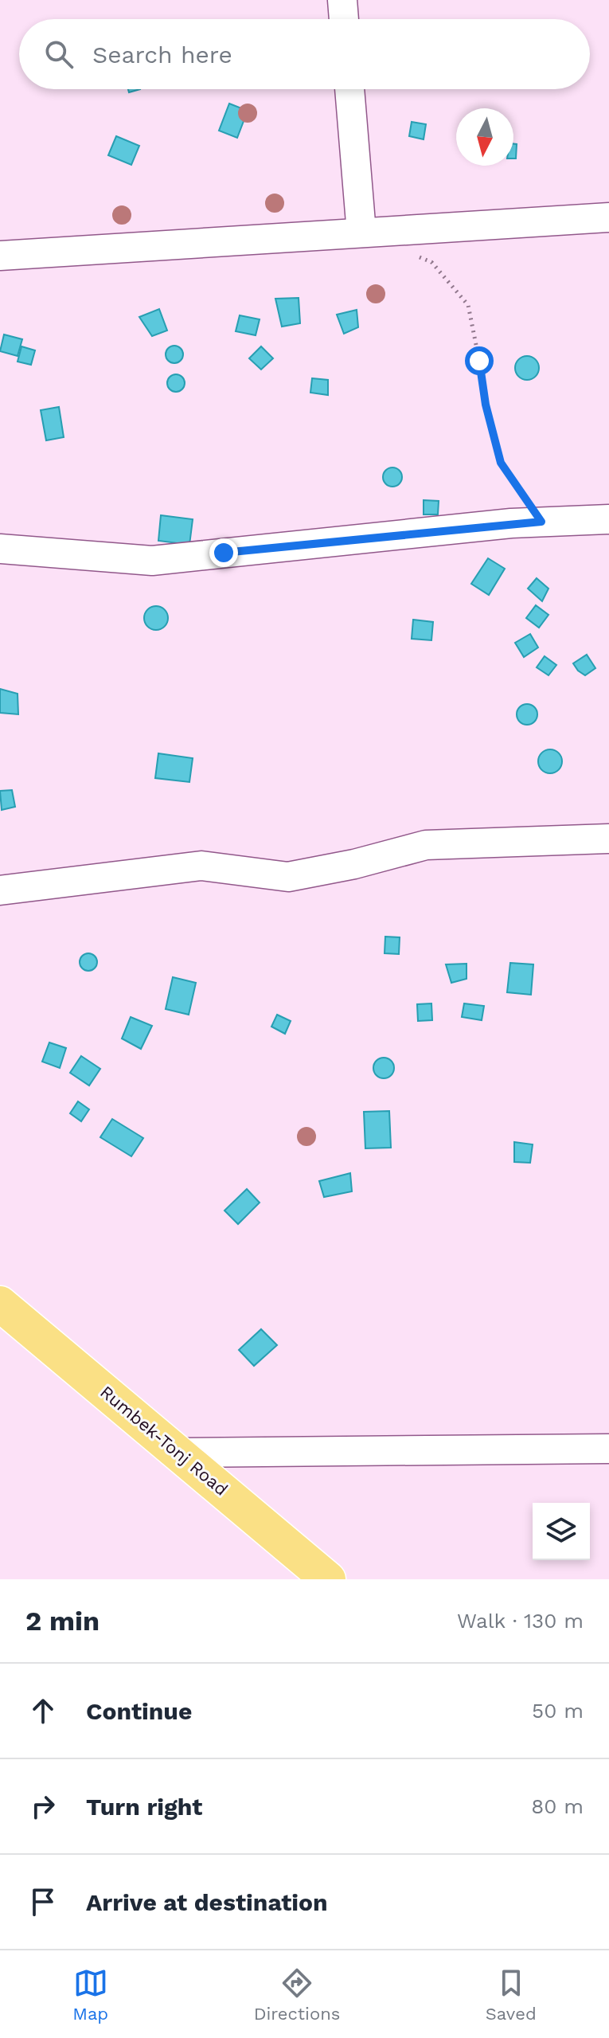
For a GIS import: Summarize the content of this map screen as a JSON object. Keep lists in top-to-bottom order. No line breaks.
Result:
{"streets":{"main road":["Rumbek-Tonj Road"]},"north":"bottom","page":{"search":"Search here","heading":["2 min","Walk · 130 m"],"list":[["Continue","50 m"],["Turn right","80 m"],"Arrive at destination"],"nav":["Map","Directions","Saved"]}}
